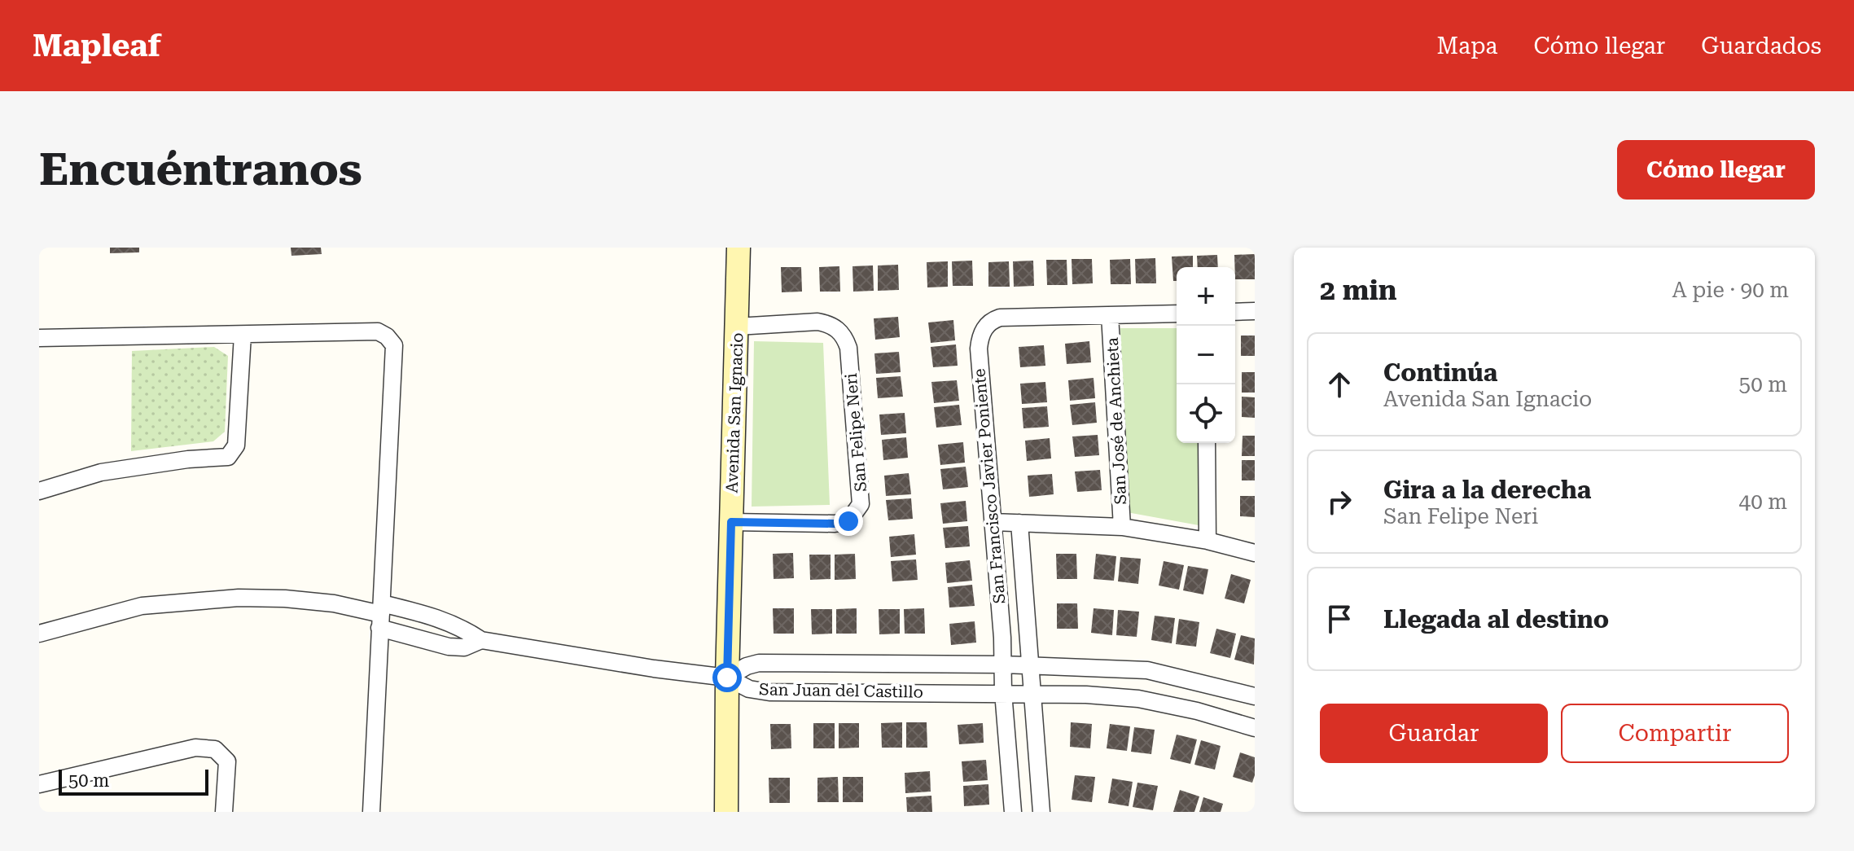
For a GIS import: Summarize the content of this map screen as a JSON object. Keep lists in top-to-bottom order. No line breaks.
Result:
{"streets":{"main road":["Avenida San Ignacio"],"street":["San José de Anchieta","San Felipe Neri","San Francisco Javier Poniente","San Juan del Castillo"]},"crossings":[["Avenida San Ignacio","San Felipe Neri"],["Avenida San Ignacio","San Juan del Castillo"],["San José de Anchieta","San Francisco Javier Poniente"],["San Francisco Javier Poniente","San Juan del Castillo"]],"scale_bar":"50 m","page":{"header":"Mapleaf","nav":["Mapa","Cómo llegar","Guardados"],"buttons":["Cómo llegar",["Guardar","Compartir"]],"title":"Encuéntranos","heading":["2 min","A pie · 90 m"],"map_buttons":["+","−"],"list":[["Continúa","Avenida San Ignacio","50 m"],["Gira a la derecha","San Felipe Neri","40 m"],"Llegada al destino"],"scale":"50 m"}}
